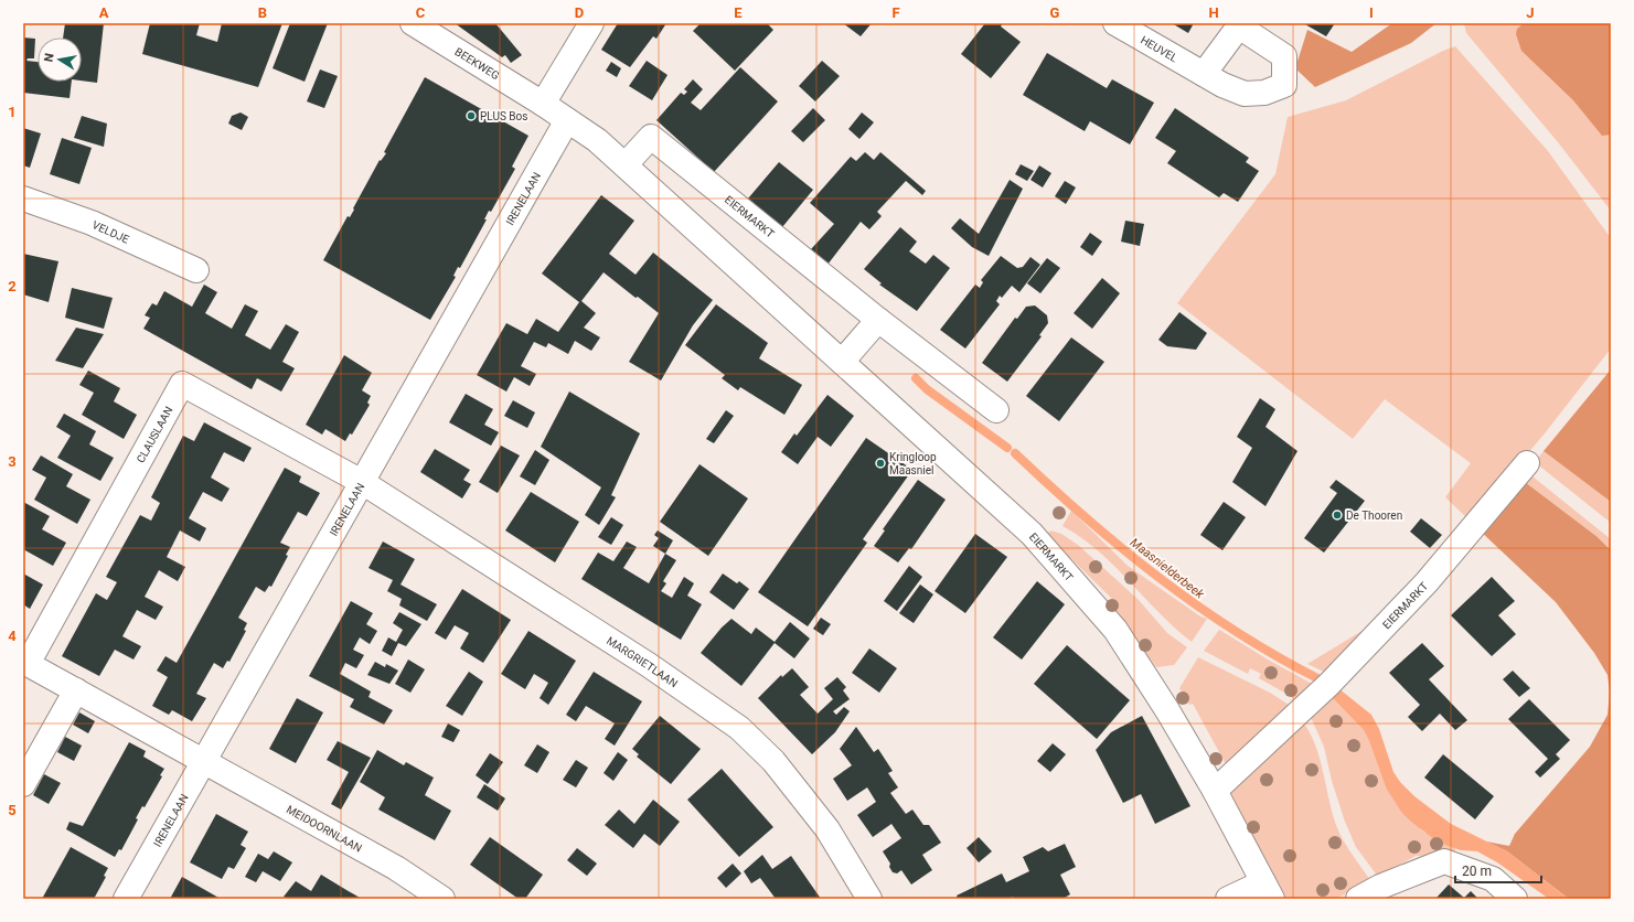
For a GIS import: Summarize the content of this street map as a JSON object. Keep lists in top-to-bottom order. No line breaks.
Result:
{"streets":{"street":["HEUVEL","BEEKWEG","IRENELAAN","EIERMARKT","VELDJE","CLAUSLAAN","MARGRIETLAAN","MEIDOORNLAAN"]},"crossings":[["BEEKWEG","EIERMARKT"],["IRENELAAN","EIERMARKT"],["IRENELAAN","CLAUSLAAN"],["IRENELAAN","MARGRIETLAAN"],["IRENELAAN","MEIDOORNLAAN"],["CLAUSLAAN","MARGRIETLAAN"],["CLAUSLAAN","MEIDOORNLAAN"]],"water":["Maasnielderbeek"],"places":["PLUS Bos","Kringloop Maasniel","De Thooren"],"scale_bar":"20 m","north":"left","grid":{"columns":["A","B","C","D","E","F","G","H","I","J"],"rows":["1","2","3","4","5"]}}
